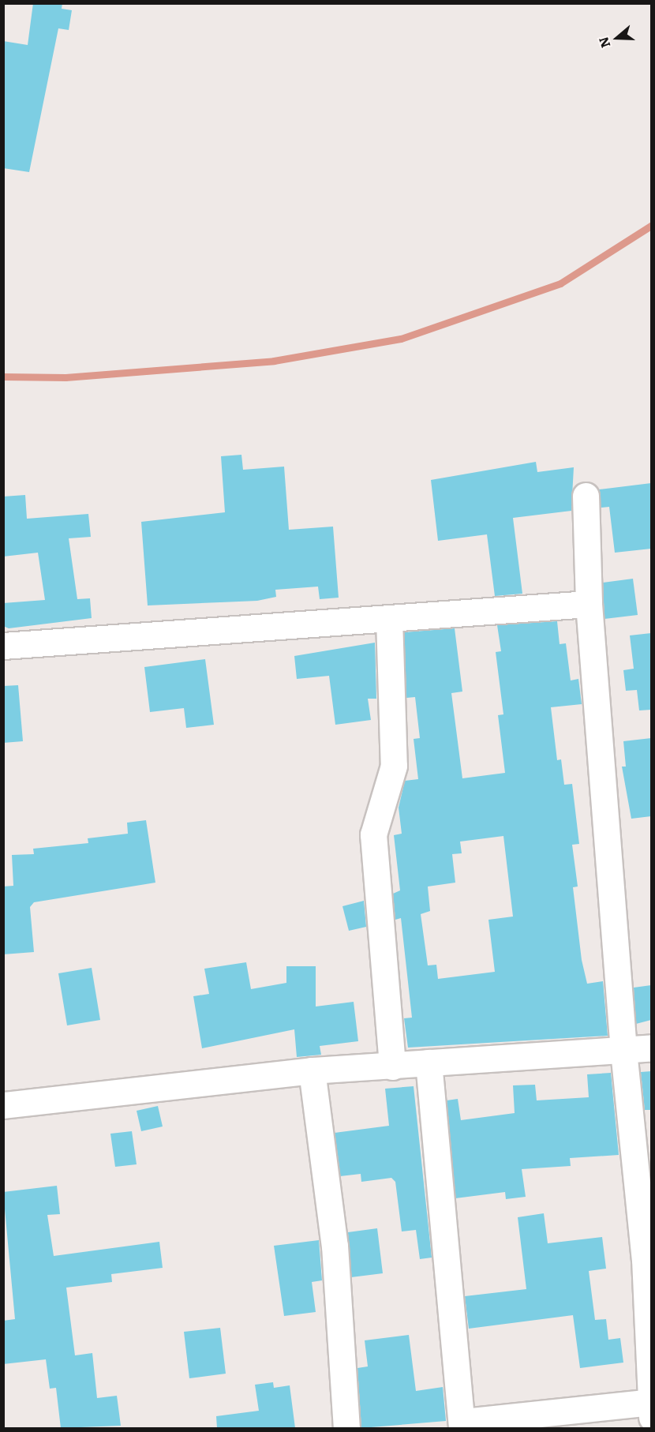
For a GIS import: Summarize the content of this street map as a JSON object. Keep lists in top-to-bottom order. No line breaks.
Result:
{"north":"left"}
